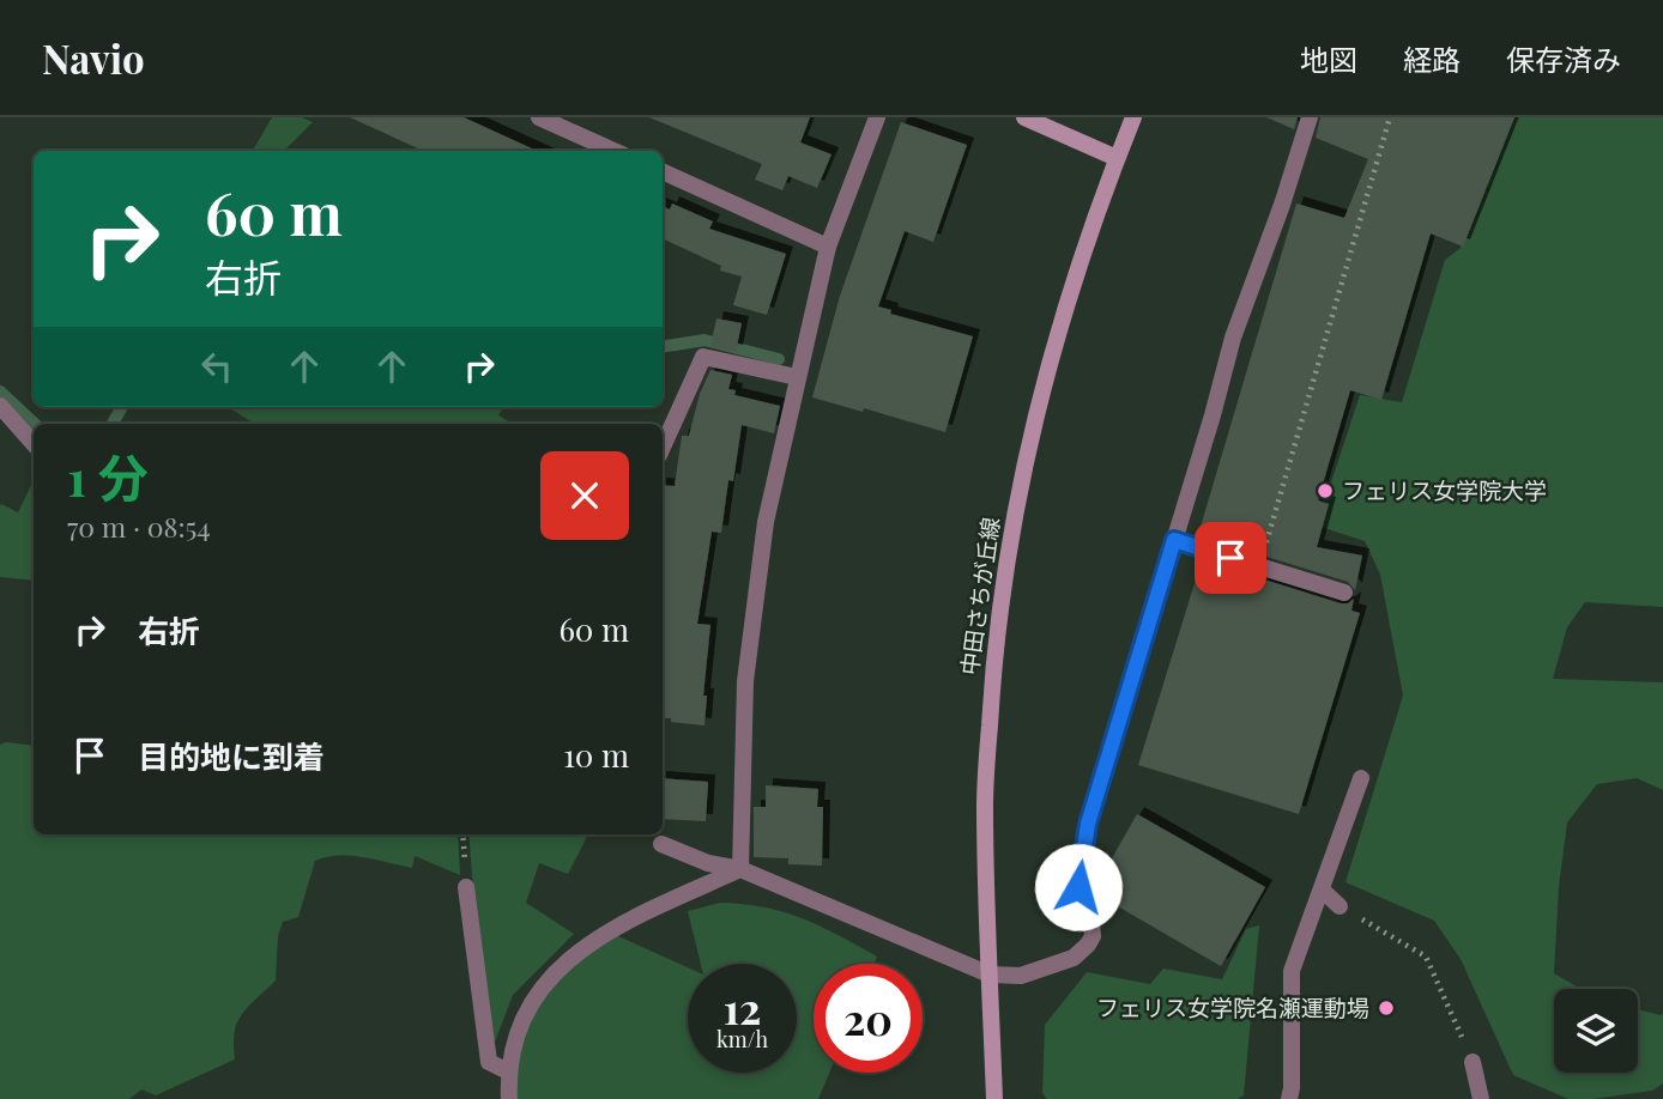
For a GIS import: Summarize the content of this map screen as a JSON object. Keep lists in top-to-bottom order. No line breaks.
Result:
{"streets":{"street":["中田さちが丘線"]},"places":["フェリス女学院大学","フェリス女学院名瀬運動場"],"page":{"header":"Navio","nav":["地図","経路","保存済み"],"turn":["60 m","右折"],"heading":["1 分","70 m · 08:54"],"list":[{"name":"右折","value":"60 m"},{"name":"目的地に到着","value":"10 m"}],"speed":"12 km/h","limit":"20"}}
